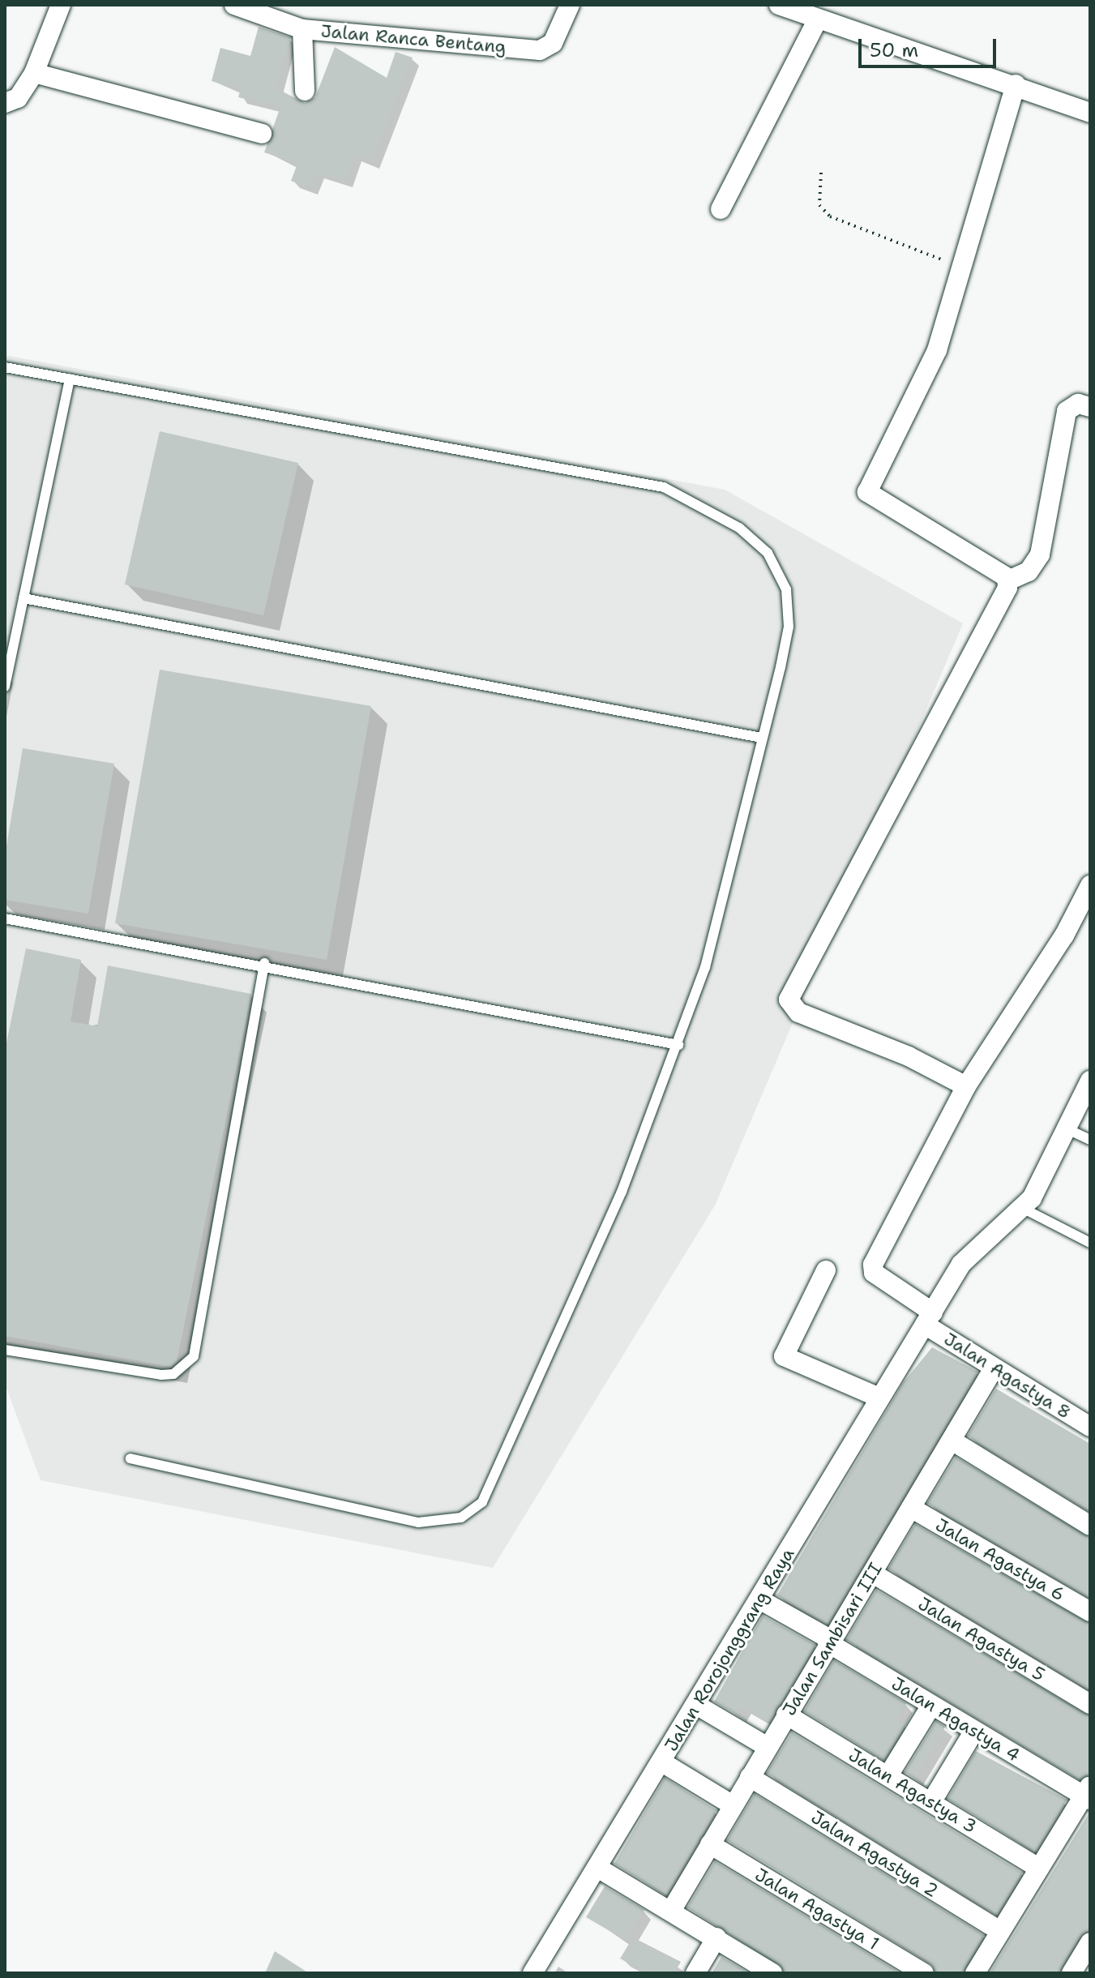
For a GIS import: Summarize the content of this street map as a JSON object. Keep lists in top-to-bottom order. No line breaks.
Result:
{"streets":{"street":["Jalan Ranca Bentang","Jalan Agastya 8","Jalan Agastya 6","Jalan Sambisari III","Jalan Agastya 5","Jalan Rorojonggrang Raya","Jalan Agastya 4","Jalan Agastya 3","Jalan Agastya 2","Jalan Agastya 1"]},"crossings":[["Jalan Agastya 8","Jalan Sambisari III"],["Jalan Agastya 8","Jalan Rorojonggrang Raya"],["Jalan Agastya 6","Jalan Sambisari III"],["Jalan Sambisari III","Jalan Agastya 5"],["Jalan Sambisari III","Jalan Agastya 4"],["Jalan Sambisari III","Jalan Agastya 3"],["Jalan Sambisari III","Jalan Agastya 2"],["Jalan Sambisari III","Jalan Agastya 1"],["Jalan Rorojonggrang Raya","Jalan Agastya 4"]],"scale_bar":"50 m"}
